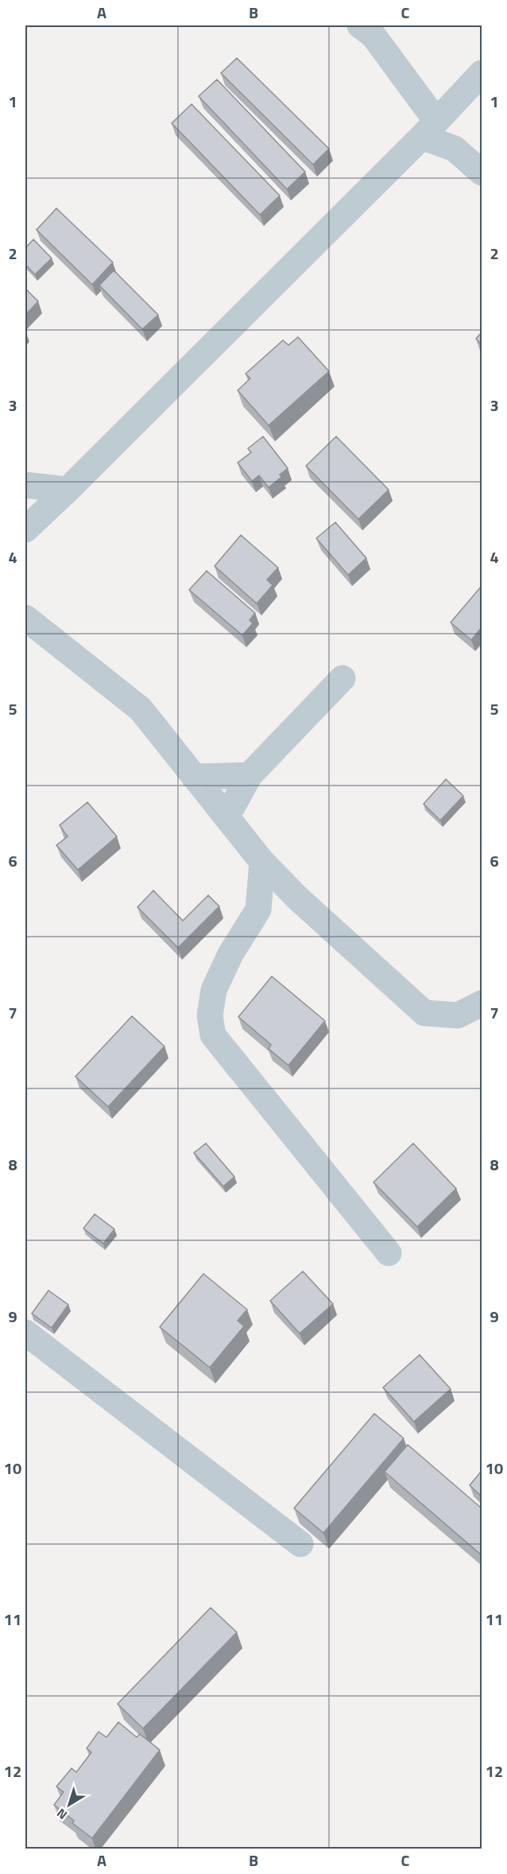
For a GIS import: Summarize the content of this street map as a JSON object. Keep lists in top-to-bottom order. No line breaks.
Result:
{"north":"bottom left","grid":{"columns":["A","B","C"],"rows":["1","2","3","4","5","6","7","8","9","10","11","12"]}}
